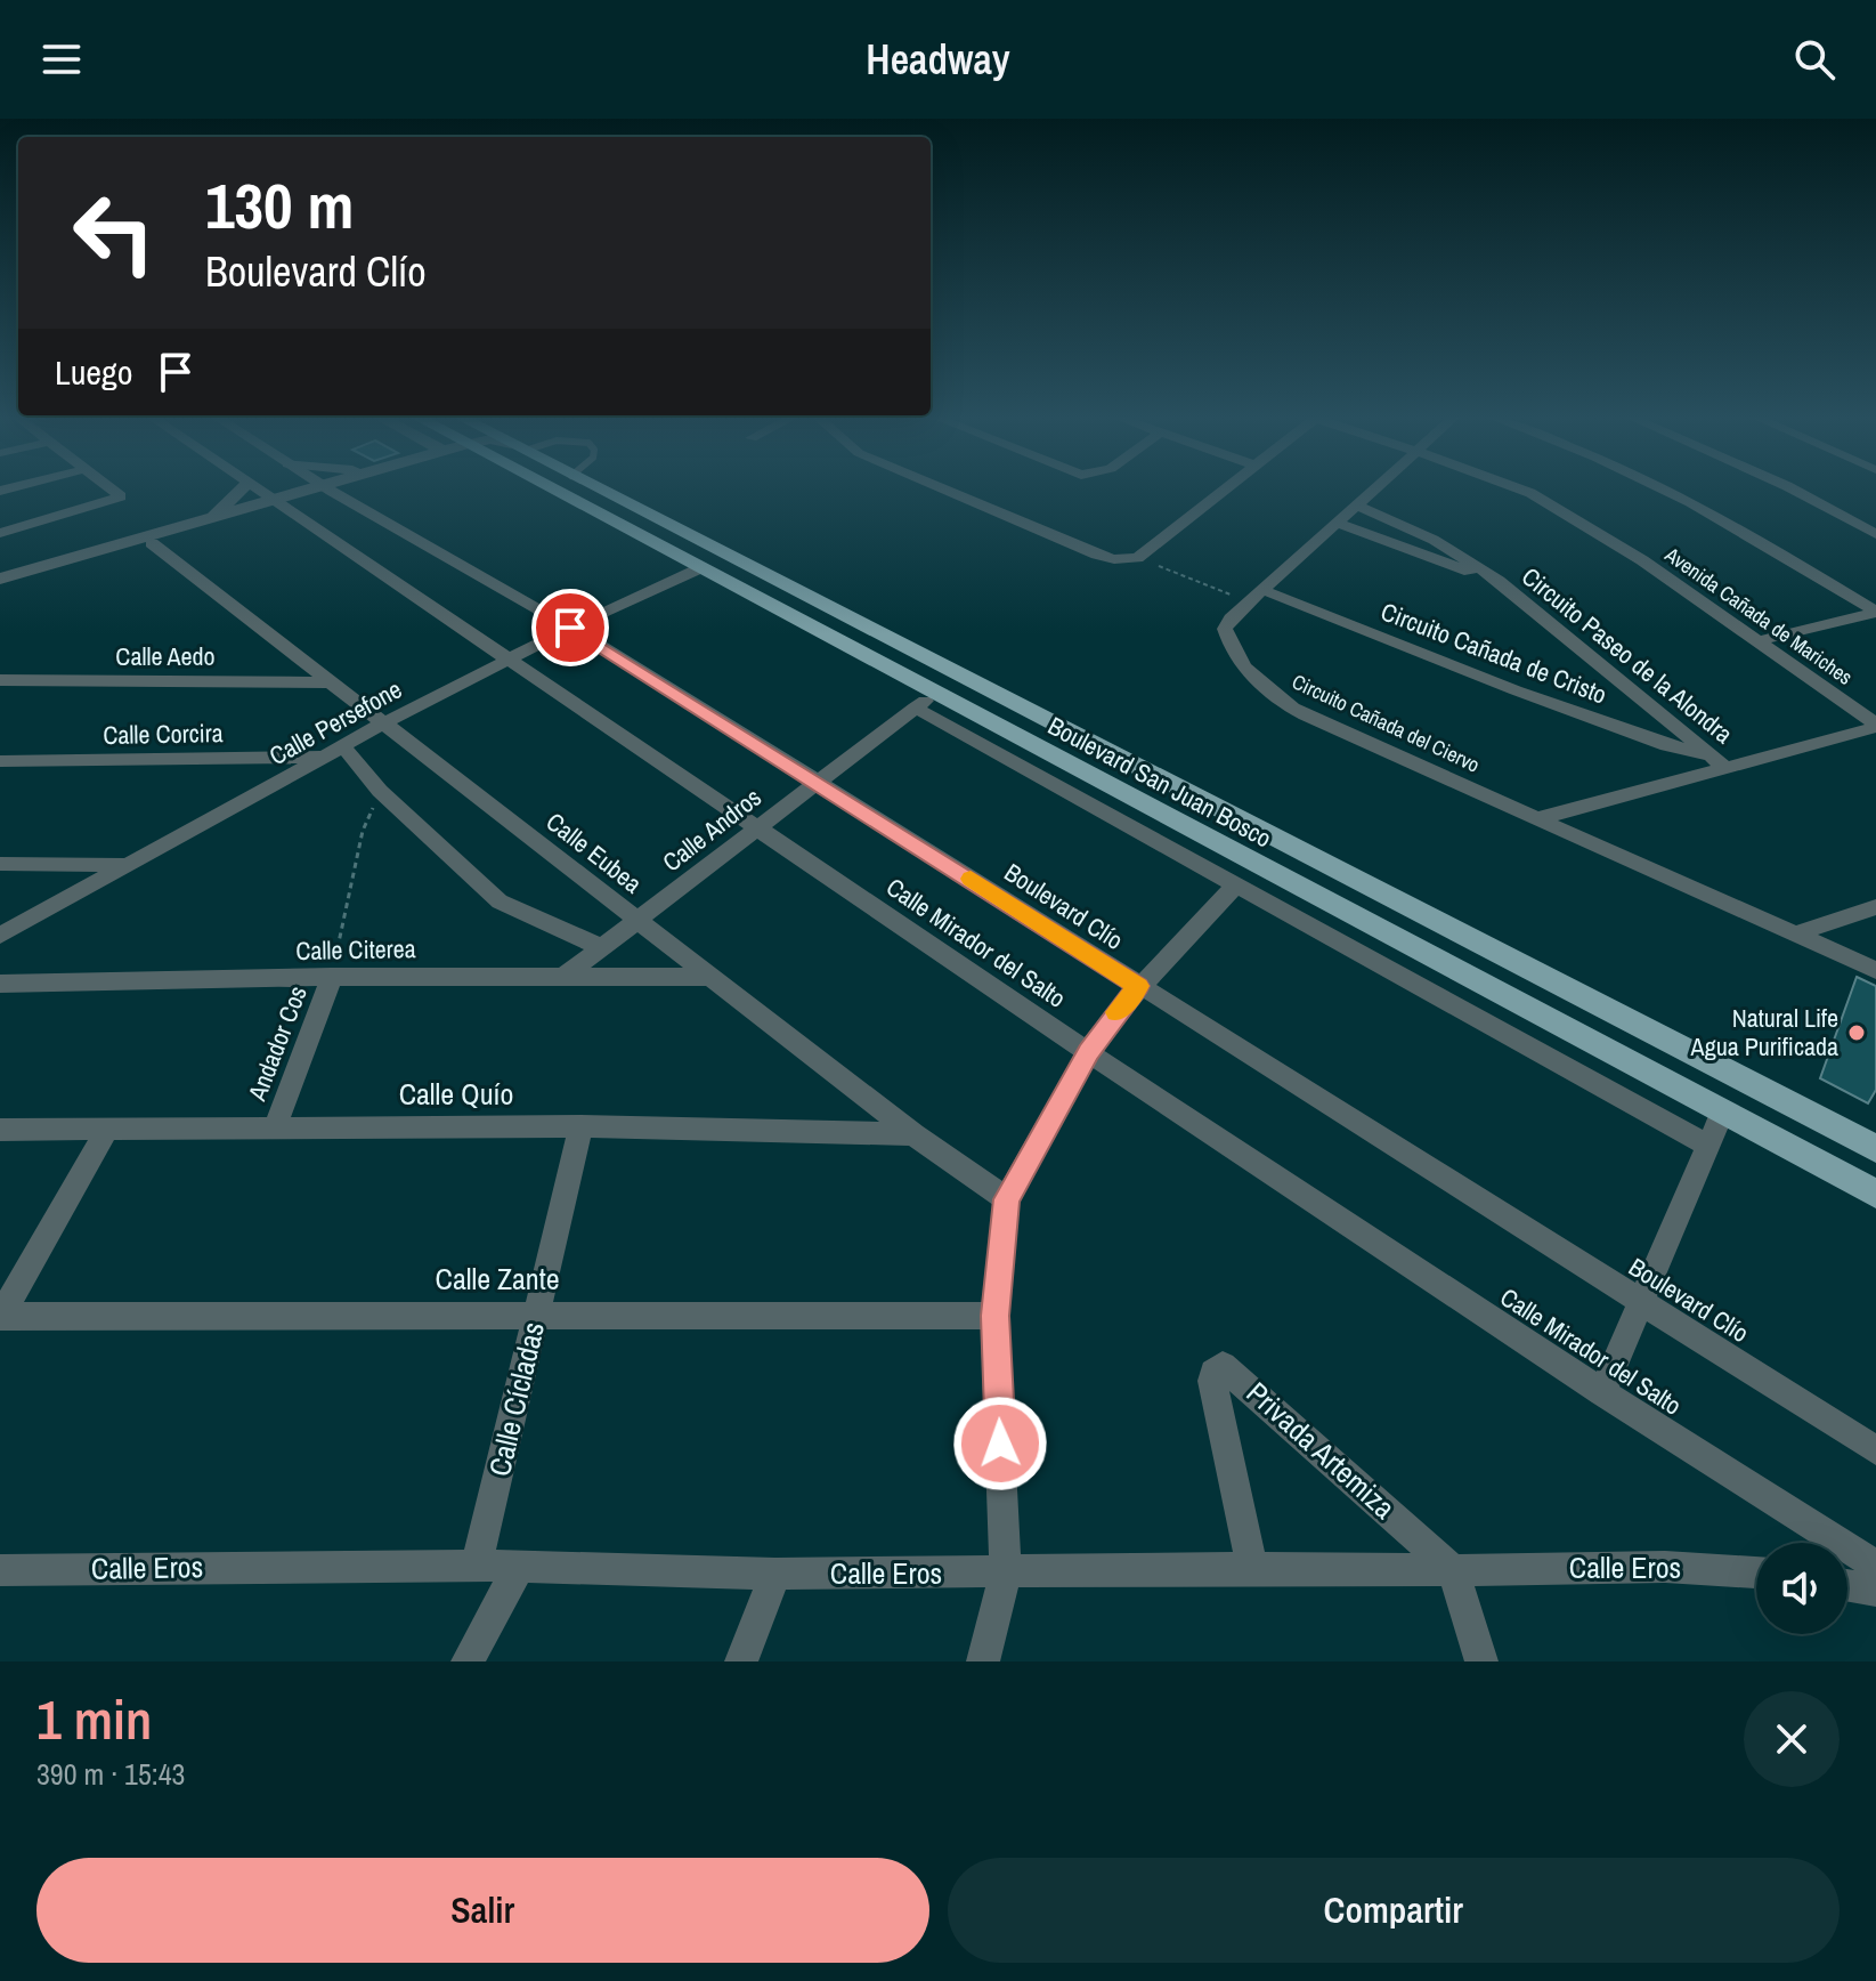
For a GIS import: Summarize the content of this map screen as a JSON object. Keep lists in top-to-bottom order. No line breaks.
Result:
{"streets":{"main road":["Boulevard San Juan Bosco"],"street":["Avenida Cañada de Mariches","Circuito Cañada de Cristo","Circuito Paseo de la Alondra","Calle Aedo","Calle Persefone","Circuito Cañada del Ciervo","Calle Corcira","Calle Andros","Calle Eubea","Boulevard Clío","Calle Mirador del Salto","Calle Citerea","Andador Cos","Calle Quío","Calle Zante","Calle Cícladas","Privada Artemiza","Calle Eros"]},"crossings":[["Circuito Cañada de Cristo","Circuito Paseo de la Alondra"],["Circuito Cañada de Cristo","Circuito Cañada del Ciervo"],["Circuito Paseo de la Alondra","Circuito Cañada del Ciervo"],["Calle Aedo","Calle Eubea"],["Calle Persefone","Calle Corcira"],["Calle Persefone","Boulevard San Juan Bosco"],["Calle Persefone","Calle Eubea"],["Calle Persefone","Boulevard Clío"],["Calle Persefone","Calle Mirador del Salto"],["Boulevard San Juan Bosco","Calle Andros"],["Calle Andros","Calle Eubea"],["Calle Andros","Boulevard Clío"],["Calle Andros","Calle Mirador del Salto"],["Calle Andros","Calle Citerea"],["Calle Eubea","Calle Citerea"],["Calle Eubea","Calle Quío"],["Calle Citerea","Andador Cos"],["Andador Cos","Calle Quío"],["Calle Quío","Calle Cícladas"],["Calle Zante","Calle Cícladas"],["Calle Cícladas","Calle Eros"],["Privada Artemiza","Calle Eros"]],"places":["Natural Life Agua Purificada"],"page":{"header":"Headway","turn":["130 m","Boulevard Clío"],"then":"Luego","heading":["1 min","390 m · 15:43"],"buttons":["Salir","Compartir"]}}
